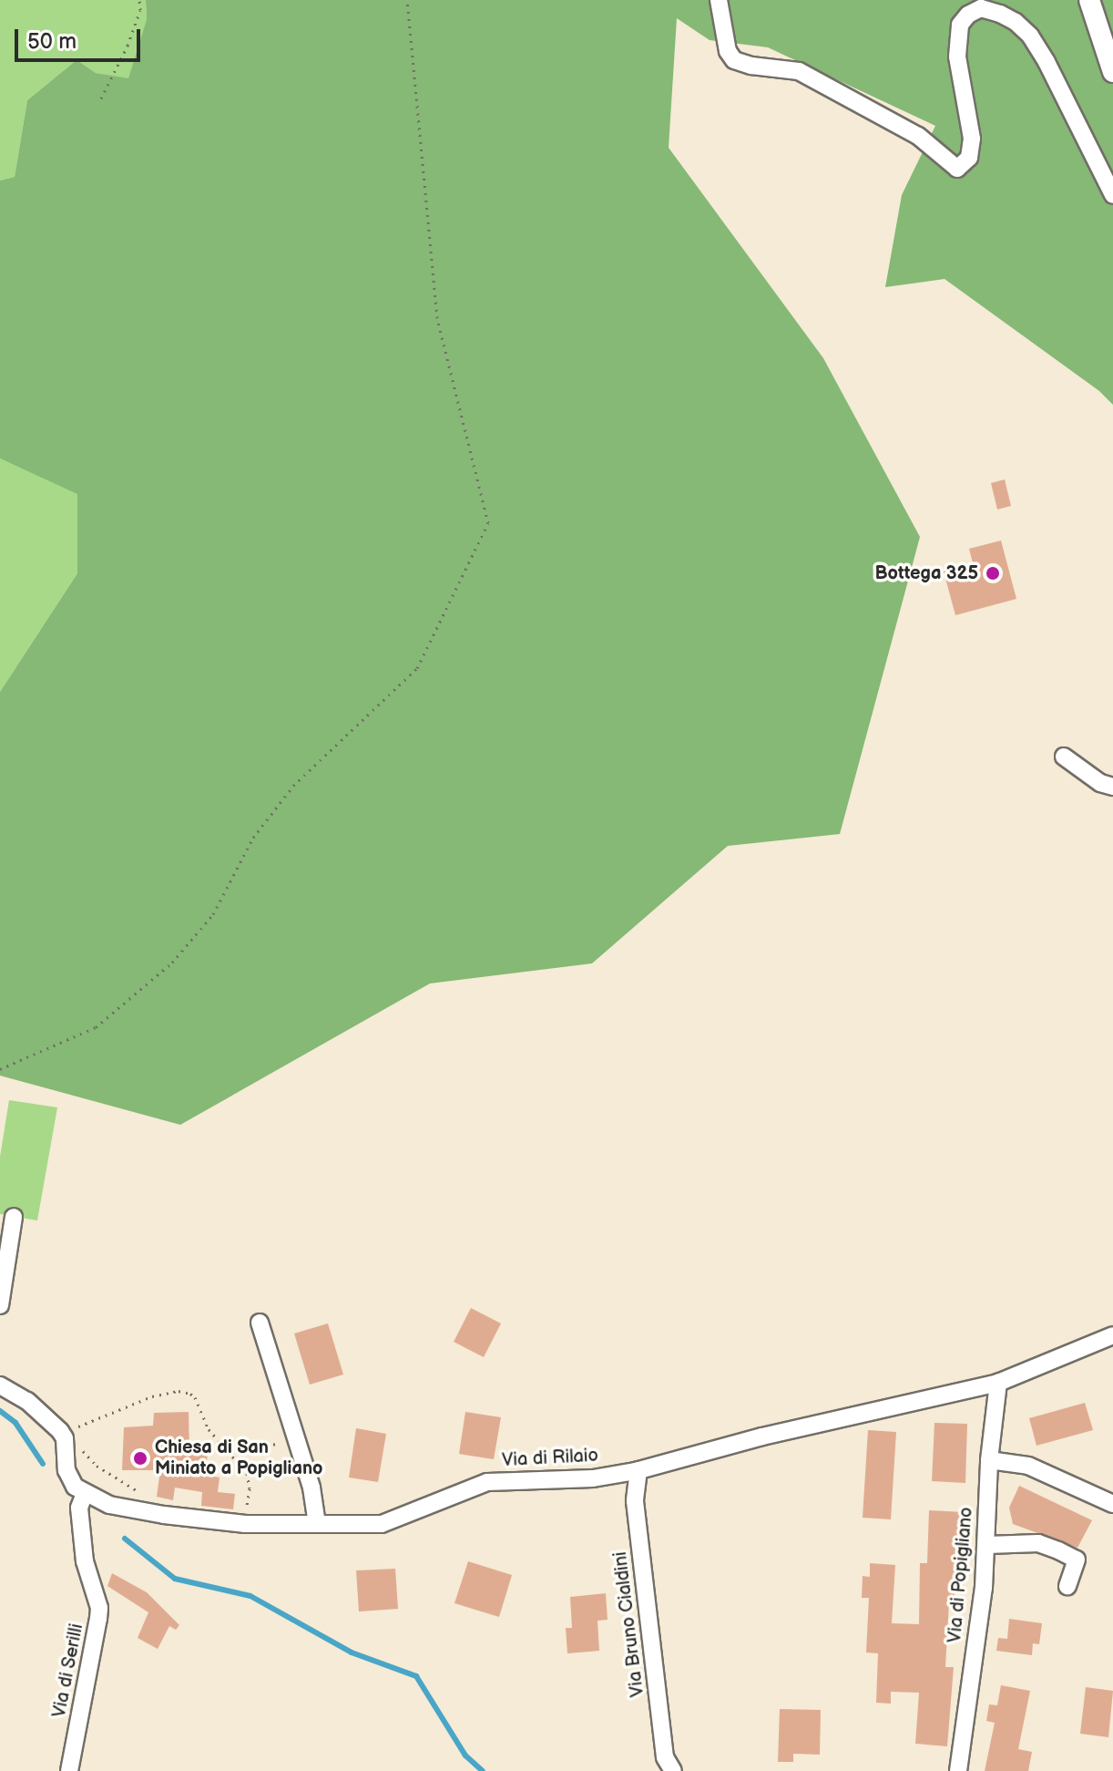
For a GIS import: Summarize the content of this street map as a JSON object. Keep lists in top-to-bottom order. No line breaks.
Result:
{"streets":{"street":["Via di Rilaio","Via di Popigliano","Via Bruno Cialdini","Via di Serilli"]},"crossings":[["Via di Rilaio","Via di Popigliano"],["Via di Rilaio","Via Bruno Cialdini"],["Via di Rilaio","Via di Serilli"]],"places":["Bottega 325","Chiesa di San Miniato a Popigliano"],"scale_bar":"50 m"}
